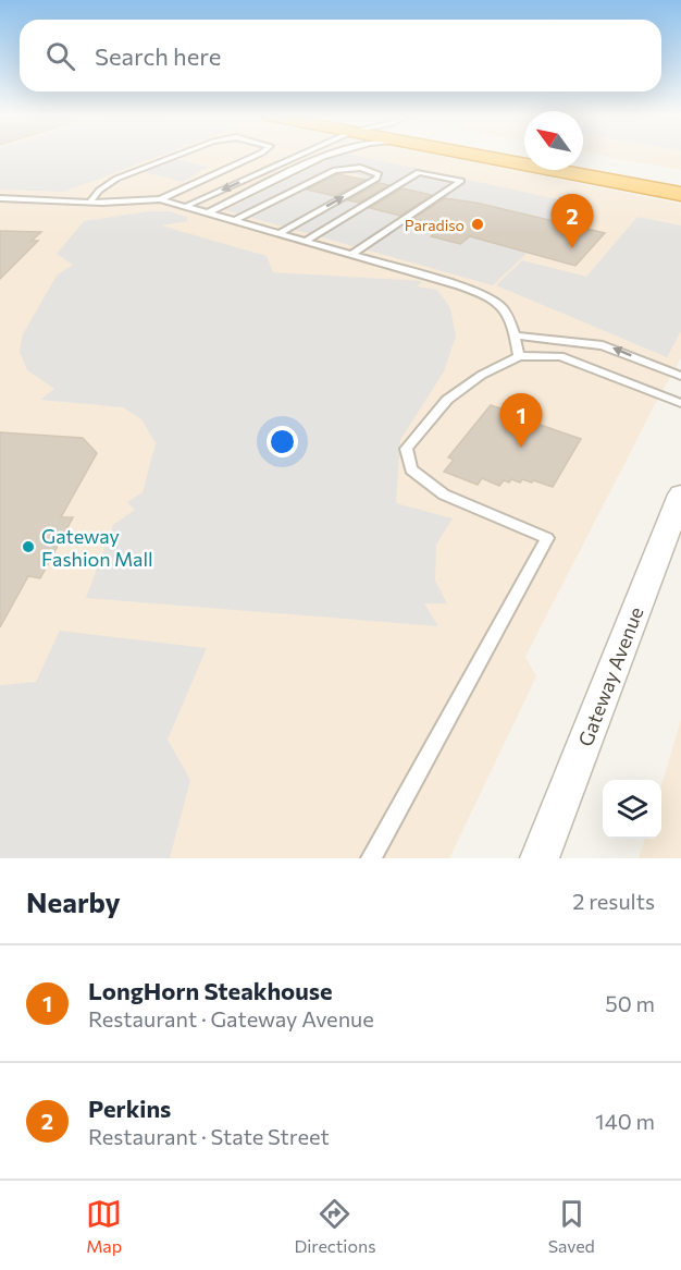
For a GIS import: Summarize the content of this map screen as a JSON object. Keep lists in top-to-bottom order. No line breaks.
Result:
{"streets":{"street":["Gateway Avenue"]},"places":["Paradiso","Gateway Fashion Mall"],"north":"top left","page":{"search":"Search here","pins":["2","1"],"heading":["Nearby","2 results"],"list":[{"mark":"1","name":"LongHorn Steakhouse","note":"Restaurant · Gateway Avenue","value":"50 m"},{"mark":"2","name":"Perkins","note":"Restaurant · State Street","value":"140 m"}],"nav":["Map","Directions","Saved"]}}
